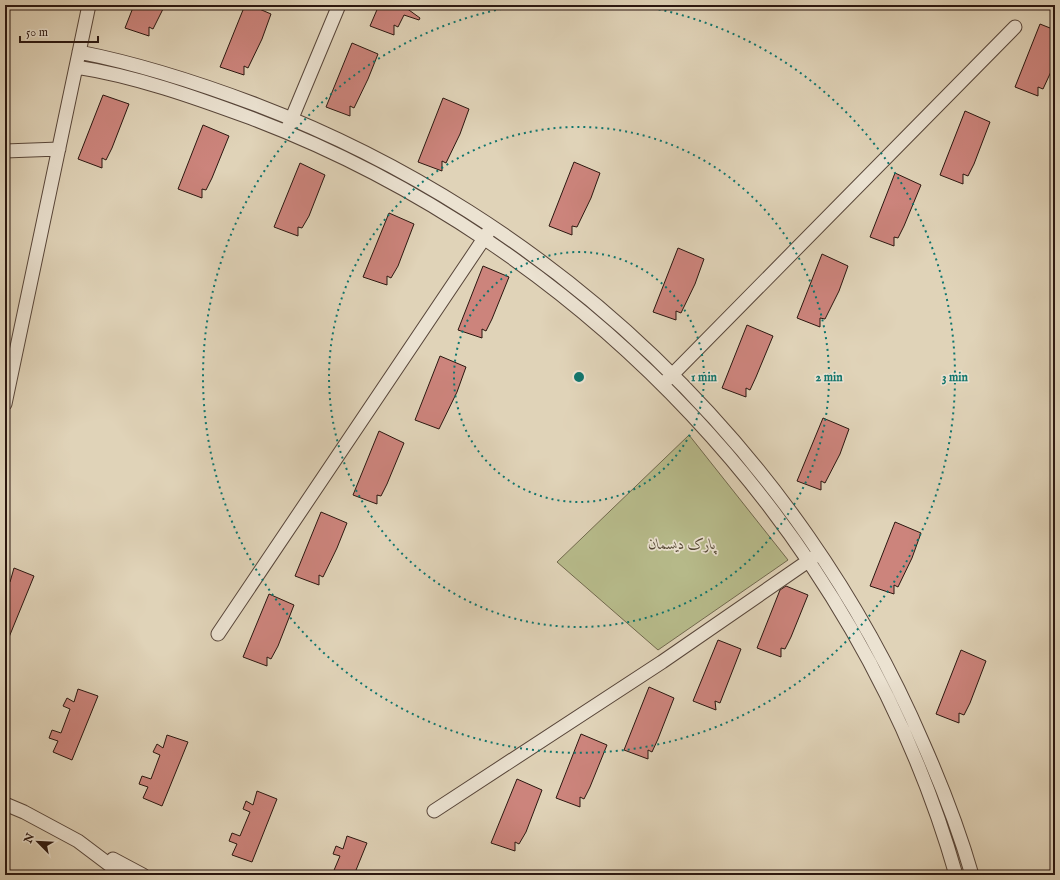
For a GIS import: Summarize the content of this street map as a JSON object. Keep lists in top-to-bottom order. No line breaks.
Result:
{"parks":["پارک دیسمان"],"scale_bar":"50 m","north":"top left","rings":["1 min","2 min","3 min"]}
